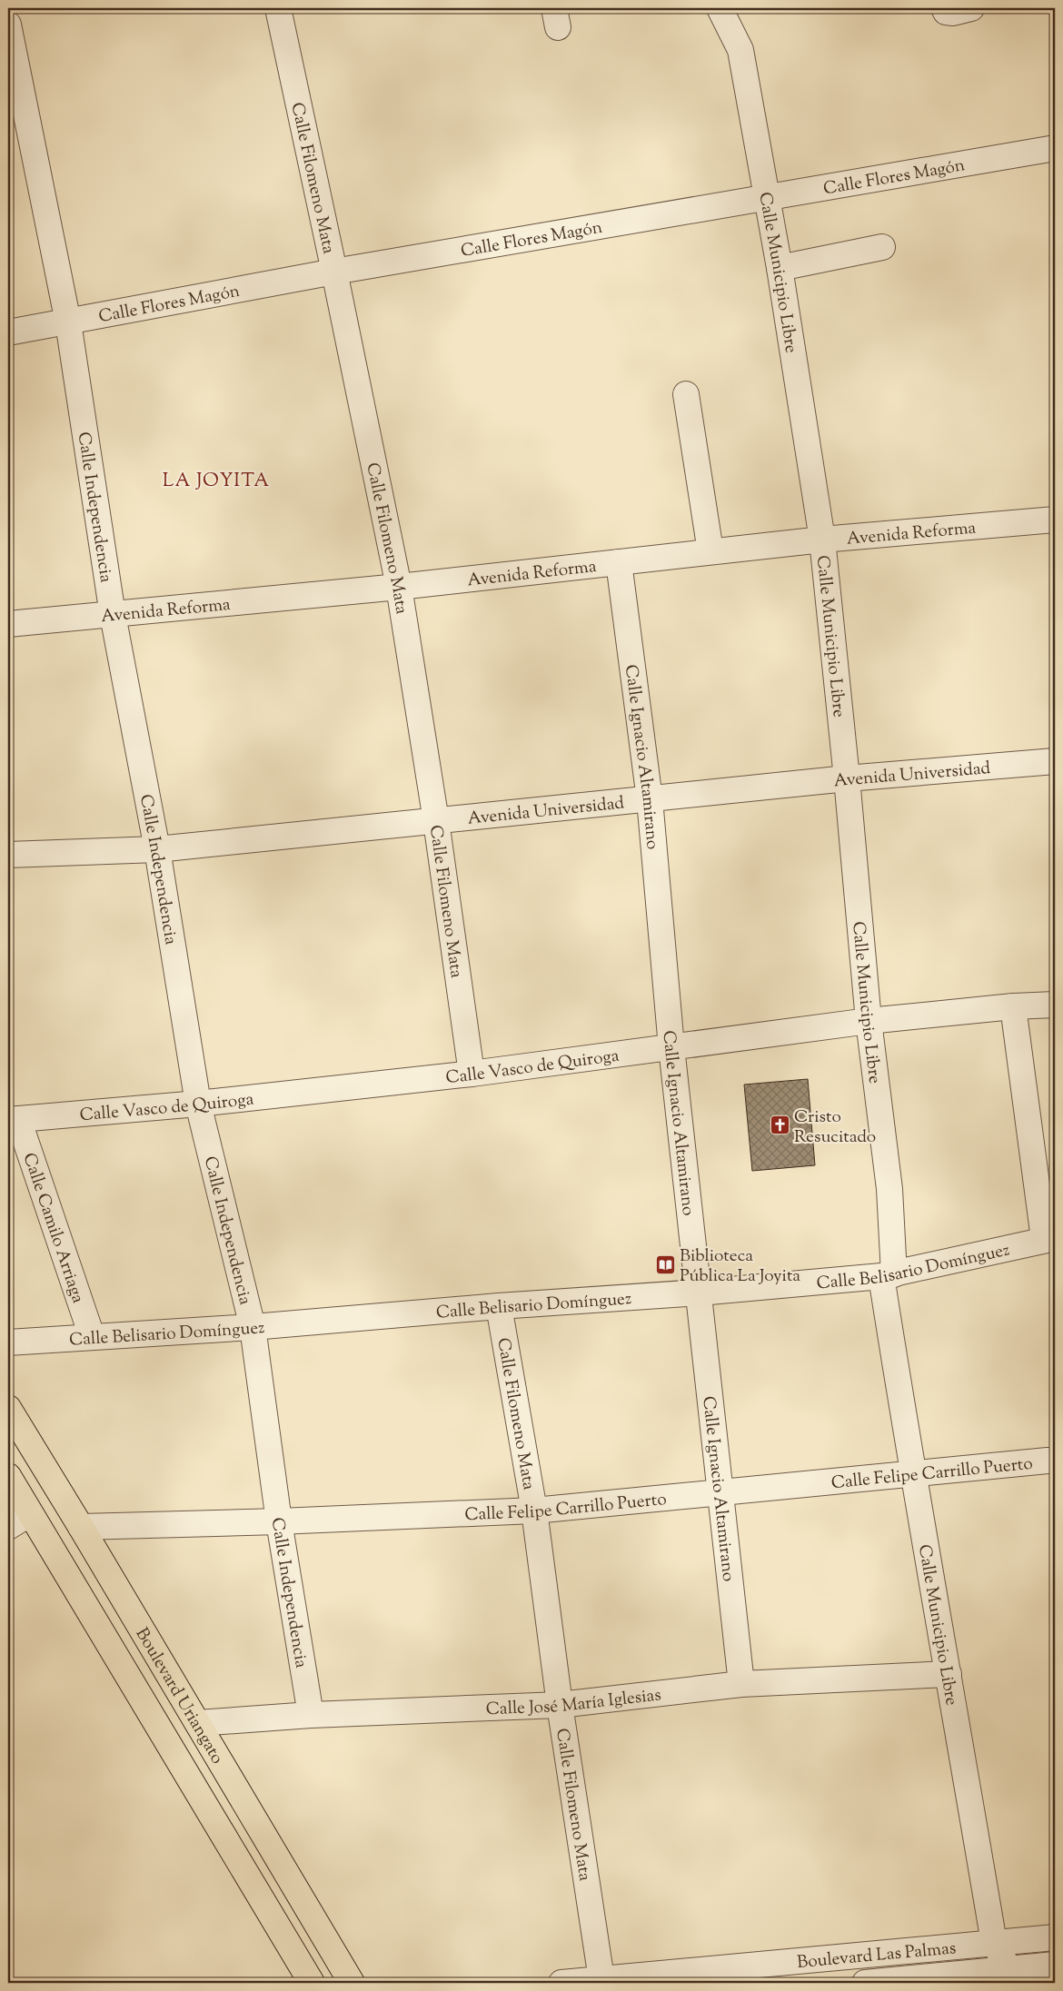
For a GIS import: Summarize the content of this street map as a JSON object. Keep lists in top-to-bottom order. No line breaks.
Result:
{"streets":{"main road":["Boulevard Uriangato"],"street":["Calle Flores Magón","Calle Filomeno Mata","Calle Municipio Libre","Calle Independencia","Avenida Reforma","Calle Ignacio Altamirano","Avenida Universidad","Calle Vasco de Quiroga","Calle Camilo Arriaga","Calle Belisario Domínguez","Calle Felipe Carrillo Puerto","Calle José María Iglesias","Boulevard Las Palmas"]},"crossings":[["Calle Flores Magón","Calle Filomeno Mata"],["Calle Flores Magón","Calle Municipio Libre"],["Calle Flores Magón","Calle Independencia"],["Calle Filomeno Mata","Avenida Reforma"],["Calle Filomeno Mata","Avenida Universidad"],["Calle Filomeno Mata","Calle Vasco de Quiroga"],["Calle Filomeno Mata","Calle Belisario Domínguez"],["Calle Filomeno Mata","Calle Felipe Carrillo Puerto"],["Calle Filomeno Mata","Calle José María Iglesias"],["Calle Filomeno Mata","Boulevard Las Palmas"],["Calle Municipio Libre","Avenida Reforma"],["Calle Municipio Libre","Avenida Universidad"],["Calle Municipio Libre","Calle Vasco de Quiroga"],["Calle Municipio Libre","Calle Belisario Domínguez"],["Calle Municipio Libre","Calle Felipe Carrillo Puerto"],["Calle Municipio Libre","Calle José María Iglesias"],["Calle Municipio Libre","Boulevard Las Palmas"],["Calle Independencia","Avenida Reforma"],["Calle Independencia","Avenida Universidad"],["Calle Independencia","Calle Vasco de Quiroga"],["Calle Independencia","Calle Belisario Domínguez"],["Calle Independencia","Calle Felipe Carrillo Puerto"],["Calle Independencia","Calle José María Iglesias"],["Avenida Reforma","Calle Ignacio Altamirano"],["Calle Ignacio Altamirano","Avenida Universidad"],["Calle Ignacio Altamirano","Calle Vasco de Quiroga"],["Calle Ignacio Altamirano","Calle Belisario Domínguez"],["Calle Ignacio Altamirano","Calle Felipe Carrillo Puerto"],["Calle Ignacio Altamirano","Calle José María Iglesias"],["Calle Vasco de Quiroga","Calle Camilo Arriaga"],["Calle Camilo Arriaga","Calle Belisario Domínguez"],["Calle Felipe Carrillo Puerto","Boulevard Uriangato"],["Boulevard Uriangato","Calle José María Iglesias"]],"districts":["LA JOYITA"],"places":{"church":["Cristo Resucitado"],"library":["Biblioteca Pública La Joyita"]}}
